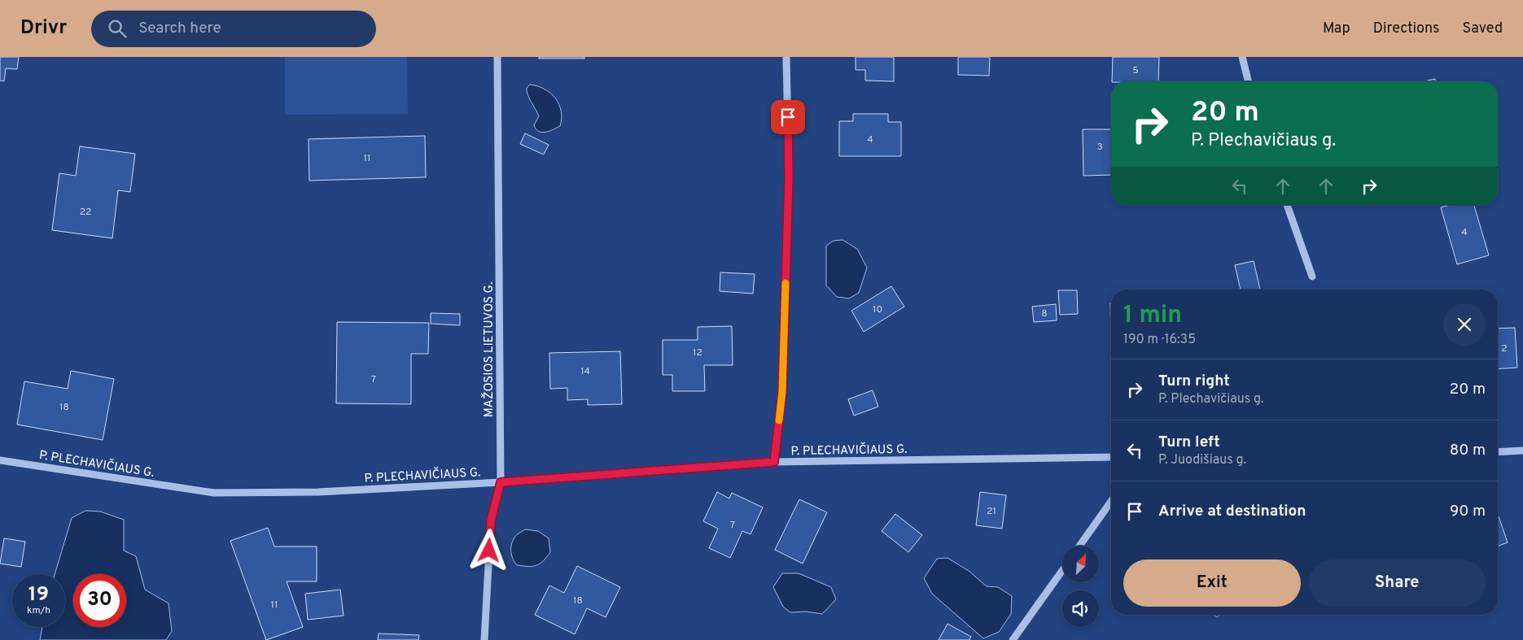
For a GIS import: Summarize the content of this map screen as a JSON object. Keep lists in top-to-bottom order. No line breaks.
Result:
{"streets":{"street":["MAŽOSIOS LIETUVOS G.","P. PLECHAVIČIAUS G."]},"crossings":[["MAŽOSIOS LIETUVOS G.","P. PLECHAVIČIAUS G."]],"house_numbers":["5","4","3","11","22","4","10","8","2","12","14","7","18","21","7","18","11"],"north":"top right","page":{"header":"Drivr","search":"Search here","nav":["Map","Directions","Saved"],"turn":["20 m","P. Plechavičiaus g."],"heading":["1 min","190 m · 16:35"],"list":[{"name":"Turn right","note":"P. Plechavičiaus g.","value":"20 m"},{"name":"Turn left","note":"P. Juodišiaus g.","value":"80 m"},{"name":"Arrive at destination","value":"90 m"}],"buttons":["Exit","Share"],"speed":"19 km/h","limit":"30"}}
